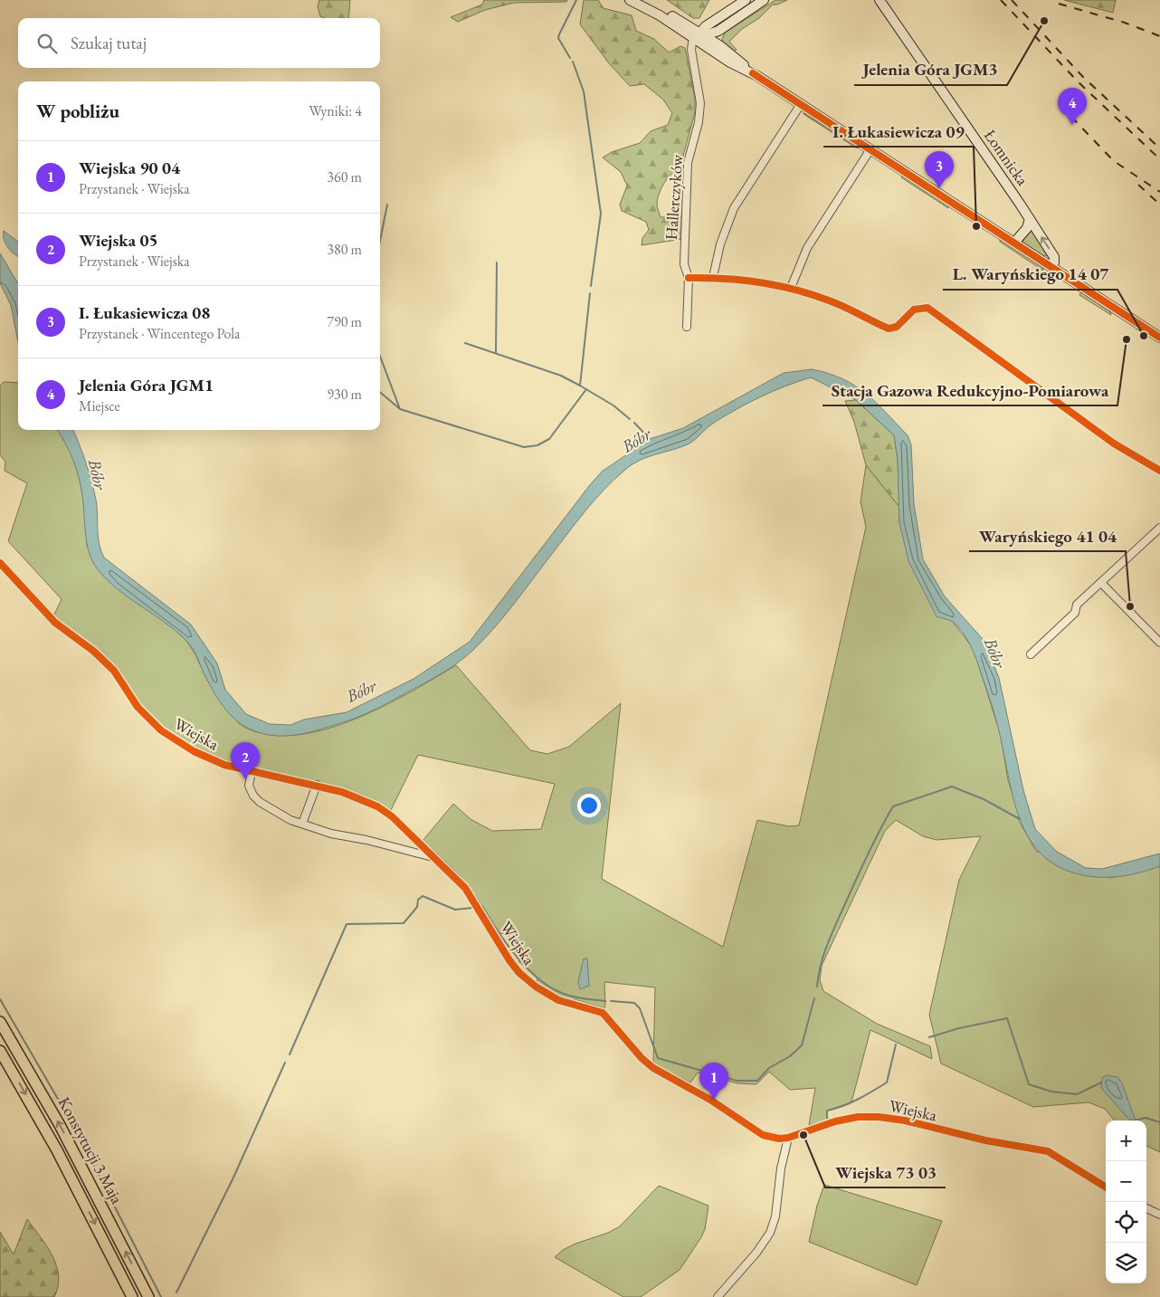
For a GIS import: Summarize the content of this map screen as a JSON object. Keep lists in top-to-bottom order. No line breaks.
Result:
{"streets":{"main road":["Konstytucji 3 Maja"],"street":["Łomnicka","Hallerczyków","Wiejska"]},"water":["Bóbr"],"places":["Jelenia Góra JGM3","I. Łukasiewicza 09","L. Waryńskiego 14 07","Stacja Gazowa Redukcyjno-Pomiarowa","Waryńskiego 41 04","Wiejska 73 03"],"page":{"search":"Szukaj tutaj","heading":["W pobliżu","Wyniki: 4"],"pins":["4","3","2","1"],"list":[{"mark":"1","name":"Wiejska 90 04","note":"Przystanek · Wiejska","value":"360 m"},{"mark":"2","name":"Wiejska 05","note":"Przystanek · Wiejska","value":"380 m"},{"mark":"3","name":"I. Łukasiewicza 08","note":"Przystanek · Wincentego Pola","value":"790 m"},{"mark":"4","name":"Jelenia Góra JGM1","note":"Miejsce","value":"930 m"}],"map_buttons":["+","−"]}}
